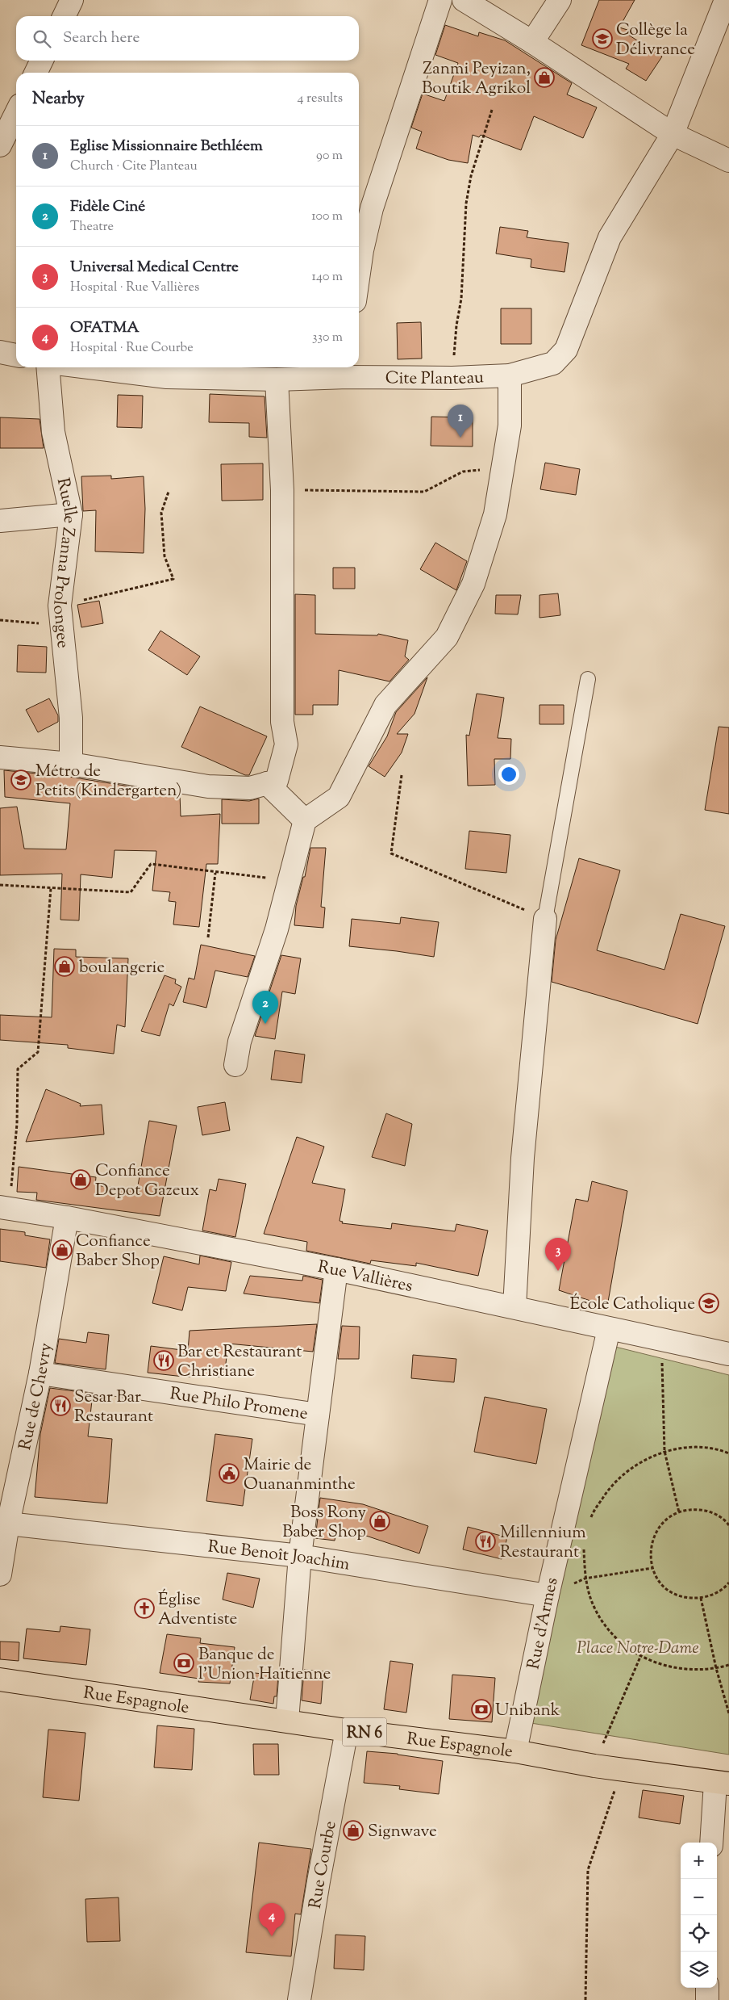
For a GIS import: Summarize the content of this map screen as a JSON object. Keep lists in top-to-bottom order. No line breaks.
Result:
{"streets":{"main road":["Rue Espagnole","RN 6"],"street":["Cite Planteau","Ruelle Zanna Prolongee","Rue Vallières","Rue de Chevry","Rue Philo Promene","Rue Benoît Joachim","Rue d'Armes","Rue Courbe"]},"crossings":[["Rue Vallières","Rue de Chevry"],["Rue Vallières","Rue d'Armes"],["Rue de Chevry","Rue Philo Promene"],["Rue de Chevry","Rue Benoît Joachim"],["Rue Benoît Joachim","Rue d'Armes"],["Rue d'Armes","Rue Espagnole"],["Rue Espagnole","Rue Courbe"]],"parks":["Place Notre-Dame"],"places":{"school or university":["Collège la Délivrance","Métro de Petits(Kindergarten)","École Catholique"],"shop":["Zanmi Peyizan, Boutik Agrikol","boulangerie","Confiance Depot Gazeux","Confiance Baber Shop","Boss Rony Baber Shop","Signwave"],"restaurant":["Bar et Restaurant Christiane","Sesar Bar Restaurant","Millennium Restaurant"],"public building":["Mairie de Ouananminthe"],"church":["Église Adventiste"],"bank":["Banque de l'Union Haïtienne","Unibank"]},"page":{"search":"Search here","heading":["Nearby","4 results"],"list":[{"mark":"1","name":"Eglise Missionnaire Bethléem","note":"Church · Cite Planteau","value":"90 m"},{"mark":"2","name":"Fidèle Ciné","note":"Theatre","value":"100 m"},{"mark":"3","name":"Universal Medical Centre","note":"Hospital · Rue Vallières","value":"140 m"},{"mark":"4","name":"OFATMA","note":"Hospital · Rue Courbe","value":"330 m"}],"pins":["1","2","3","4"],"map_buttons":["+","−"]}}
